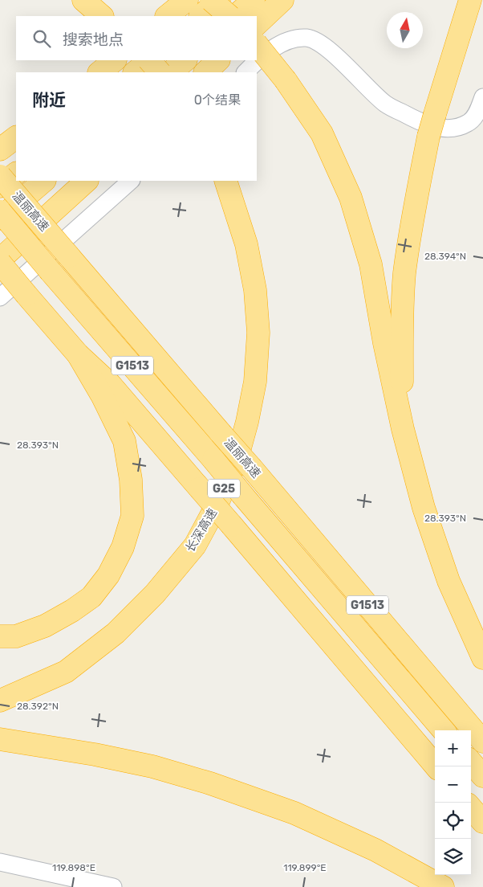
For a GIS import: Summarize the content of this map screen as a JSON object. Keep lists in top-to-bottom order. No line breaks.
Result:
{"streets":{"highway":["温丽高速","G1513","G25","长深高速"]},"north":"top","page":{"search":"搜索地点","heading":["附近","0个结果"],"map_buttons":["+","−"]},"coordinates":["28.394°N","28.393°N","28.392°N","119.898°E","119.899°E"]}
